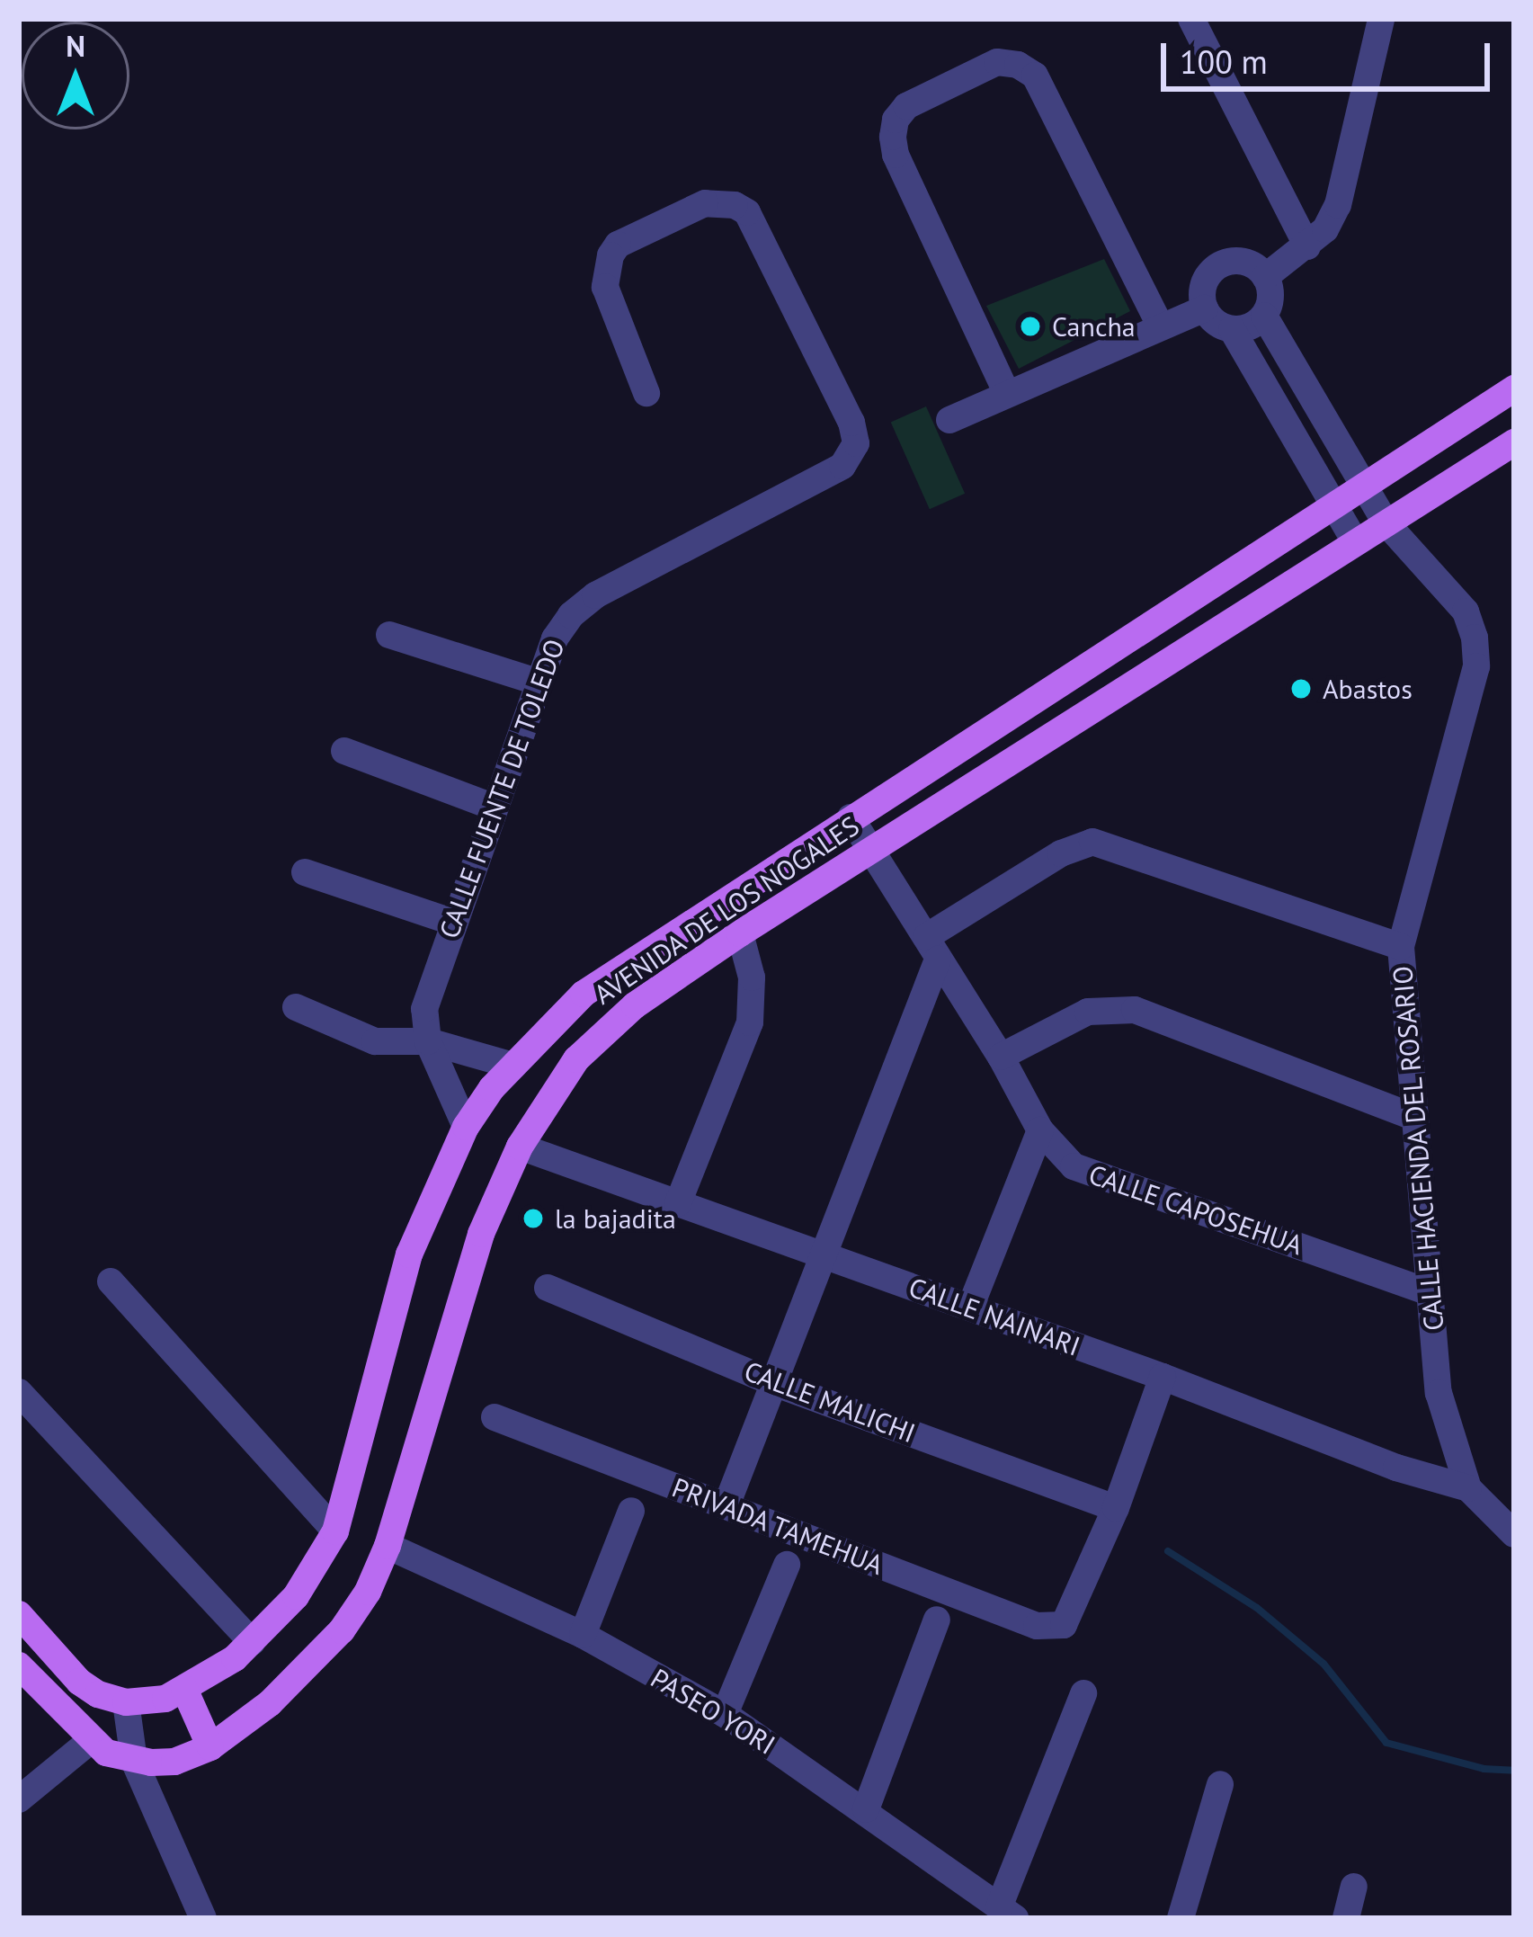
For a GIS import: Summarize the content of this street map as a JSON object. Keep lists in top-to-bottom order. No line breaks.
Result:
{"streets":{"main road":["AVENIDA DE LOS NOGALES"],"street":["CALLE FUENTE DE TOLEDO","CALLE HACIENDA DEL ROSARIO","CALLE CAPOSEHUA","CALLE NAINARI","CALLE MALICHI","PRIVADA TAMEHUA","PASEO YORI"]},"crossings":[["CALLE FUENTE DE TOLEDO","AVENIDA DE LOS NOGALES"],["AVENIDA DE LOS NOGALES","CALLE HACIENDA DEL ROSARIO"],["AVENIDA DE LOS NOGALES","CALLE CAPOSEHUA"],["AVENIDA DE LOS NOGALES","CALLE NAINARI"],["AVENIDA DE LOS NOGALES","PASEO YORI"],["CALLE HACIENDA DEL ROSARIO","CALLE CAPOSEHUA"],["CALLE HACIENDA DEL ROSARIO","CALLE NAINARI"],["CALLE MALICHI","PRIVADA TAMEHUA"]],"places":["Cancha","Abastos","la bajadita"],"scale_bar":"100 m","north":"top"}
